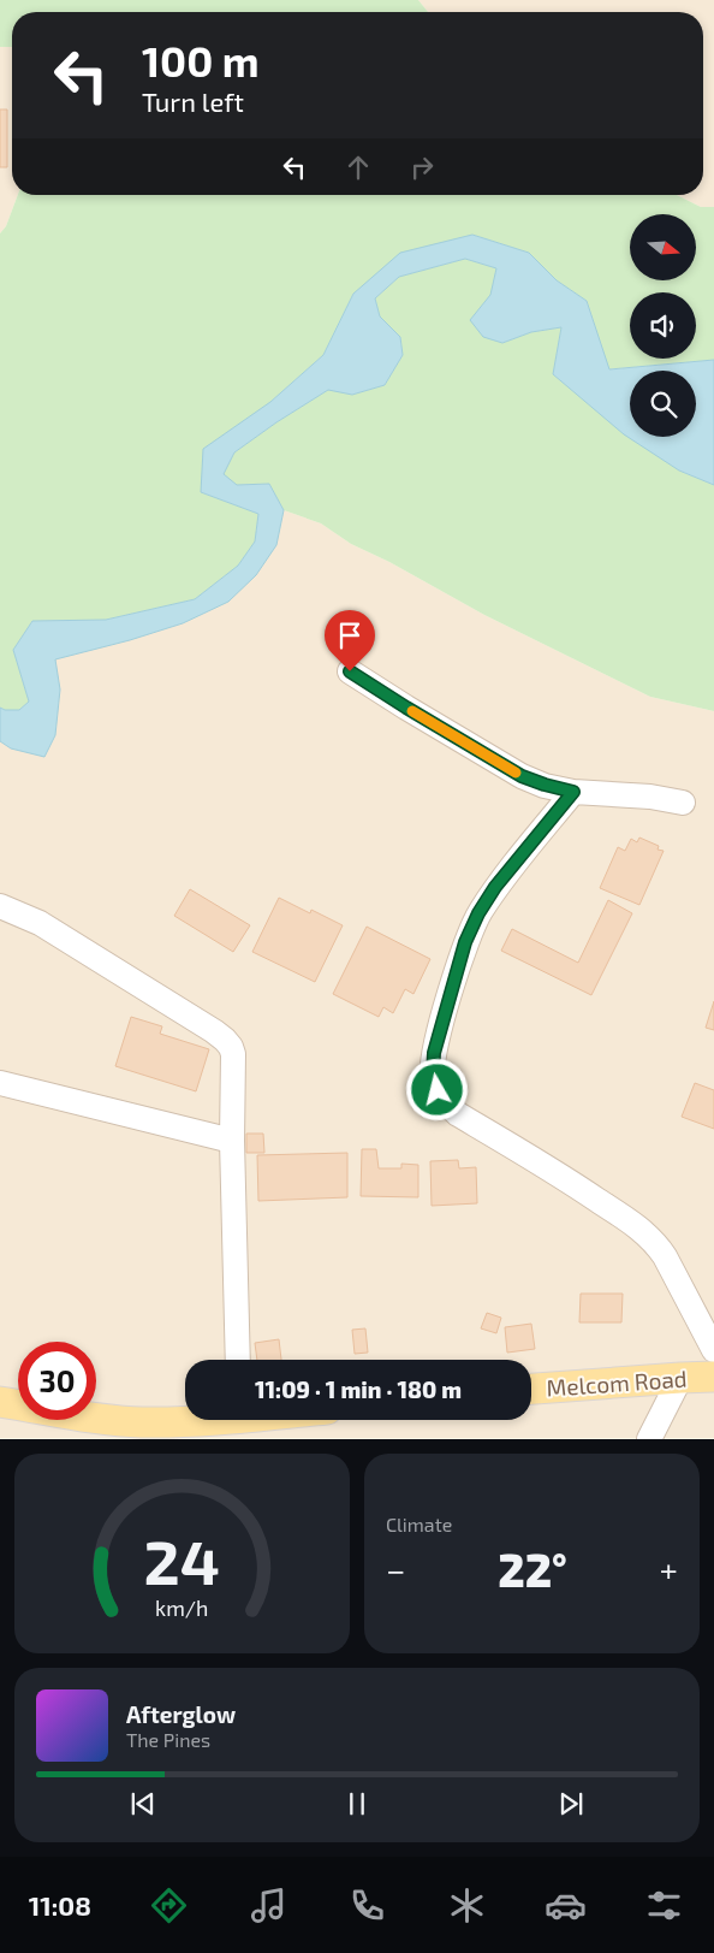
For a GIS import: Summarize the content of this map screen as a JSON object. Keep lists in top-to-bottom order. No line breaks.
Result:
{"streets":{"main road":["Melcom Road"]},"north":"right","page":{"turn":["100 m","Turn left"],"limit":"30","trip":"11:09 · 1 min · 180 m","tile":"Climate","heat":["−","22°","+"],"song":["Afterglow","The Pines"],"tabs":"11:08","gauge":["24","km/h"]}}
